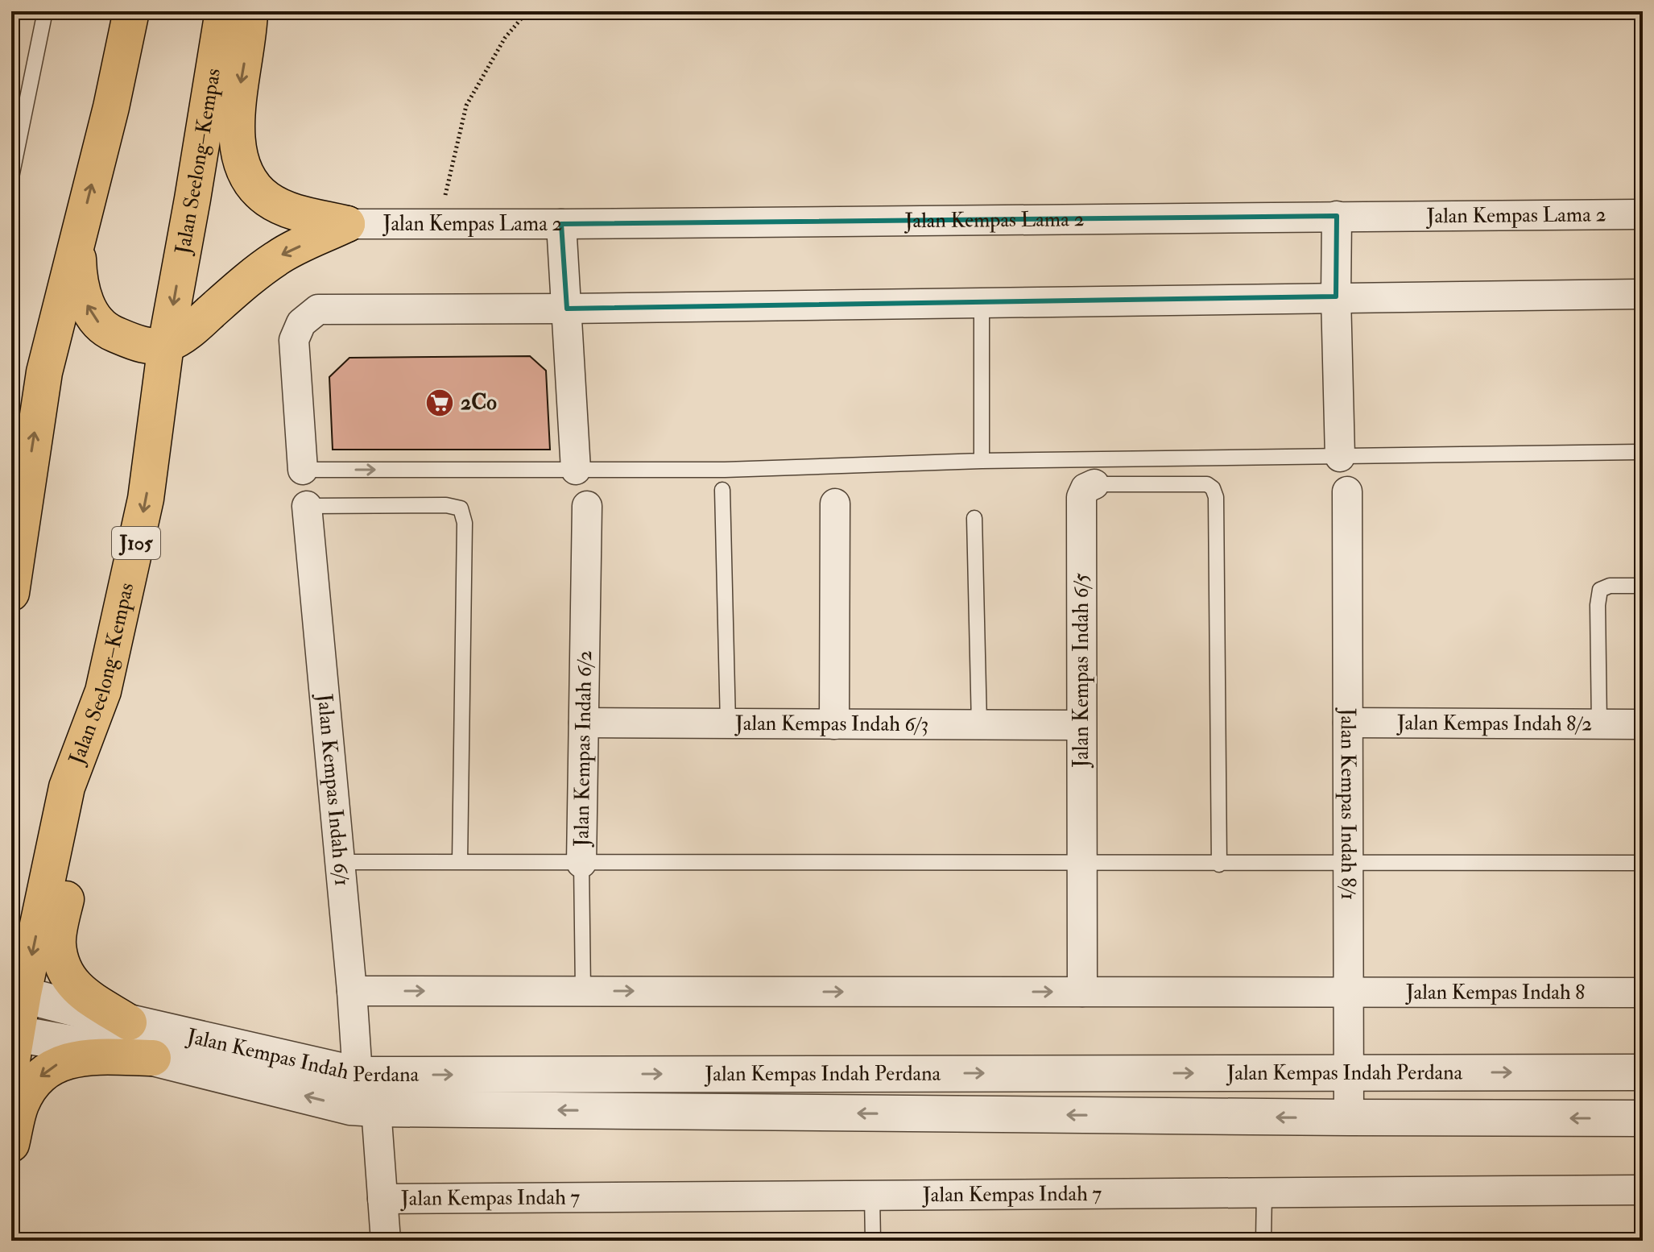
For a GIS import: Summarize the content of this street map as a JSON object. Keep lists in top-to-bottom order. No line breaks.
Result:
{"streets":{"main road":["Jalan Seelong–Kempas","J105"],"street":["Jalan Kempas Lama 2","Jalan Kempas Indah 6/5","Jalan Kempas Indah 6/3","Jalan Kempas Indah 8/2","Jalan Kempas Indah 6/2","Jalan Kempas Indah 6/1","Jalan Kempas Indah 8/1","Jalan Kempas Indah 8","Jalan Kempas Indah Perdana","Jalan Kempas Indah 7"]},"crossings":[["Jalan Seelong–Kempas","Jalan Kempas Indah Perdana"],["Jalan Kempas Indah 6/5","Jalan Kempas Indah 6/3"],["Jalan Kempas Indah 6/5","Jalan Kempas Indah 8"],["Jalan Kempas Indah 6/3","Jalan Kempas Indah 6/2"],["Jalan Kempas Indah 8/2","Jalan Kempas Indah 8/1"],["Jalan Kempas Indah 6/2","Jalan Kempas Indah 8"],["Jalan Kempas Indah 6/1","Jalan Kempas Indah 8"],["Jalan Kempas Indah 6/1","Jalan Kempas Indah Perdana"],["Jalan Kempas Indah 8/1","Jalan Kempas Indah 8"],["Jalan Kempas Indah 8/1","Jalan Kempas Indah Perdana"]],"one_way":["Jalan Kempas Indah 8"],"places":{"supermarket":["2Co"]}}
